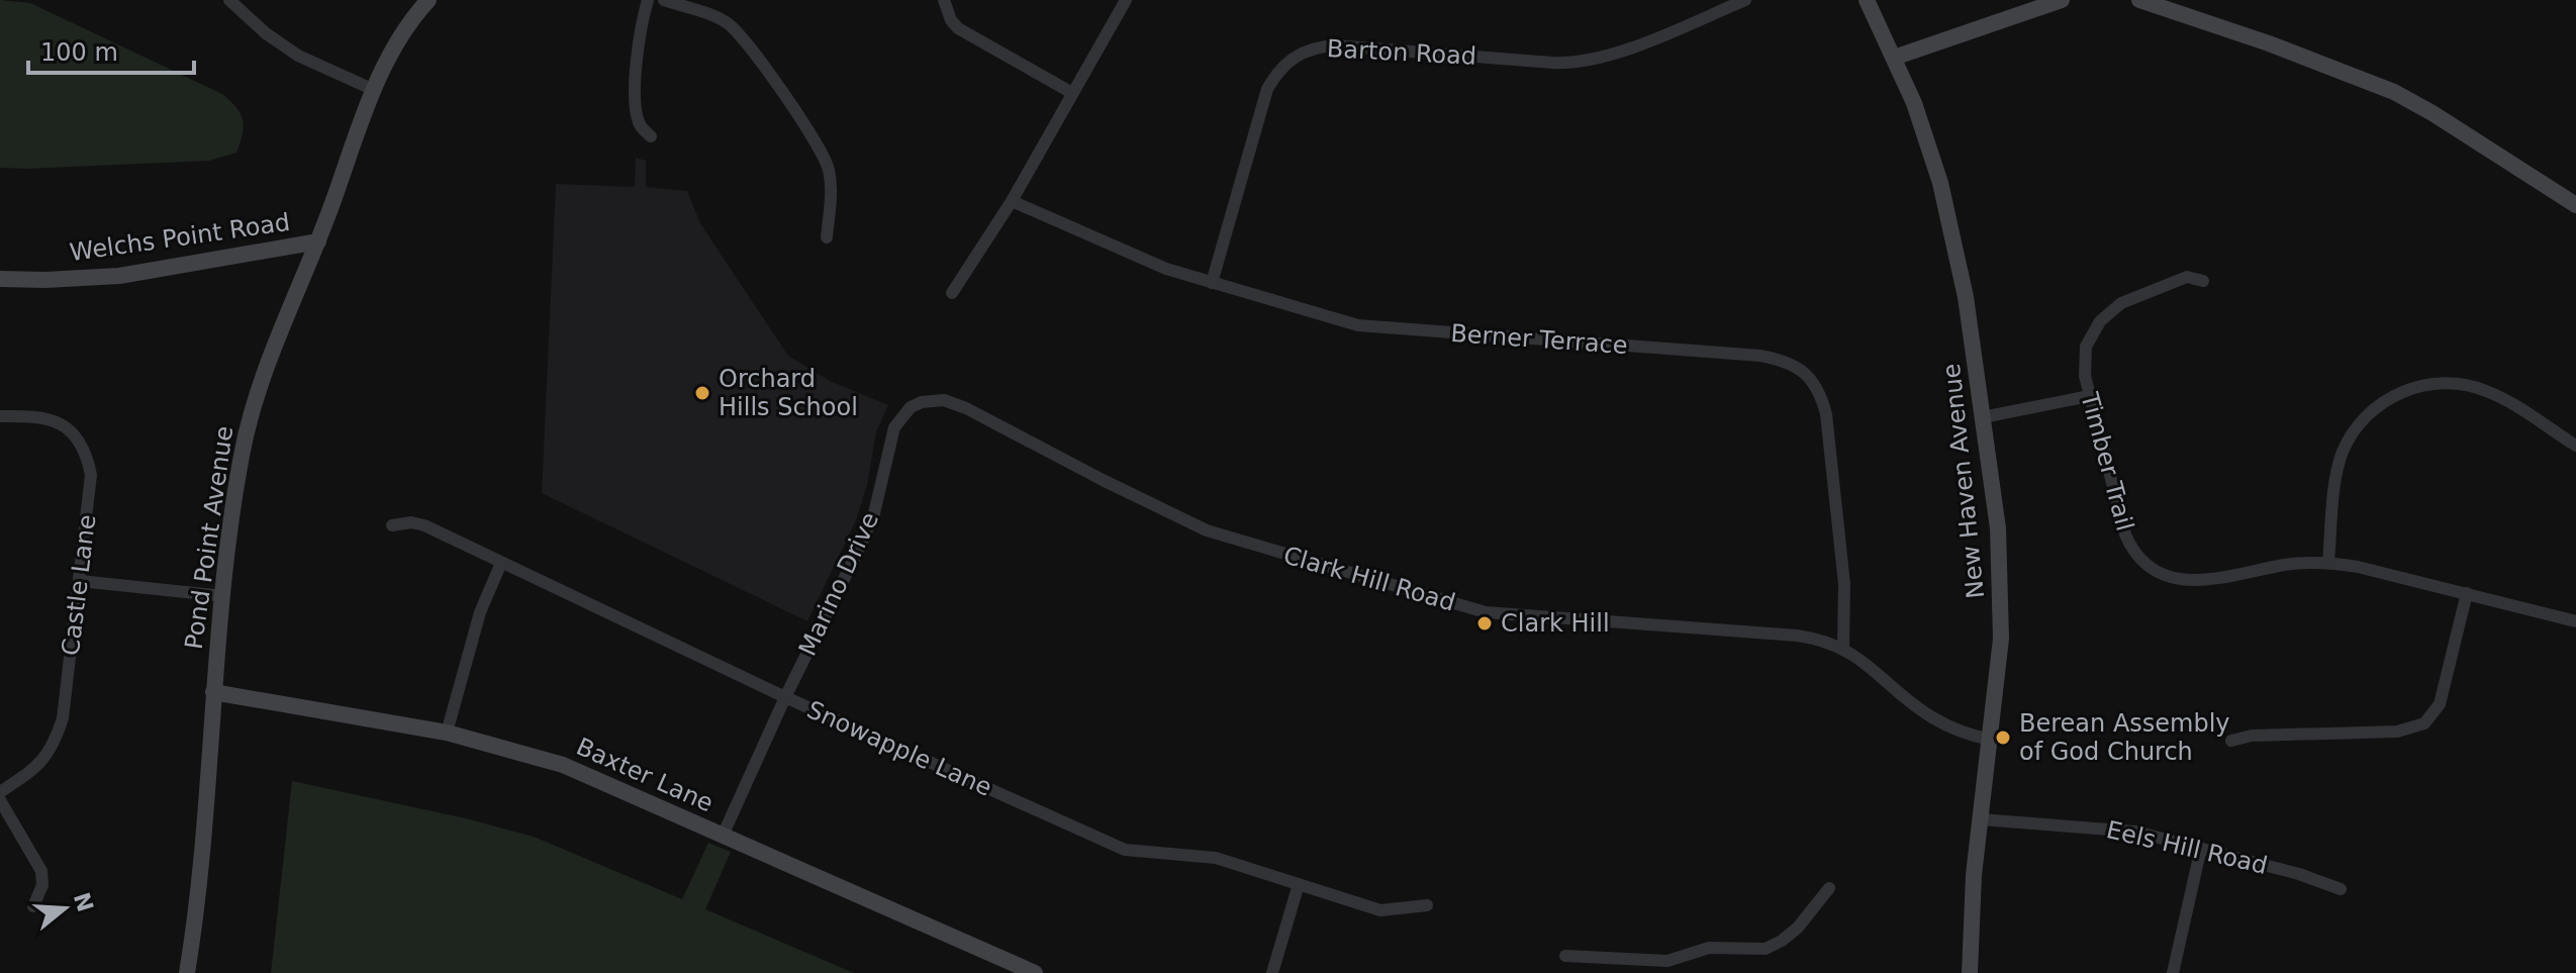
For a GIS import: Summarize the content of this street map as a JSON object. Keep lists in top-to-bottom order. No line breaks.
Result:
{"streets":{"main road":["Welchs Point Road","New Haven Avenue","Pond Point Avenue","Baxter Lane"],"street":["Barton Road","Berner Terrace","Timber Trail","Clark Hill Road","Marino Drive","Castle Lane","Snowapple Lane","Eels Hill Road"]},"crossings":[["Barton Road","Berner Terrace"],["Welchs Point Road","Pond Point Avenue"],["Berner Terrace","Clark Hill Road"],["New Haven Avenue","Clark Hill Road"],["New Haven Avenue","Eels Hill Road"],["Pond Point Avenue","Baxter Lane"],["Clark Hill Road","Marino Drive"],["Marino Drive","Snowapple Lane"],["Marino Drive","Baxter Lane"]],"places":["Orchard Hills School","Clark Hill","Berean Assembly of God Church"],"scale_bar":"100 m","north":"right"}
